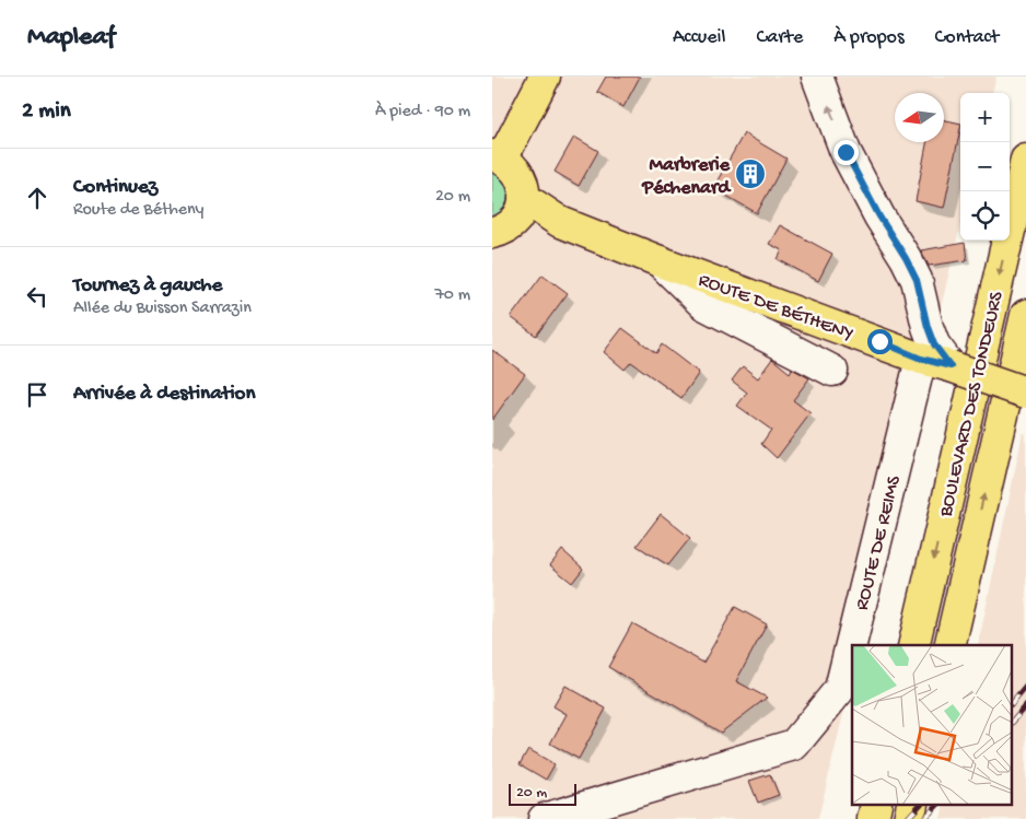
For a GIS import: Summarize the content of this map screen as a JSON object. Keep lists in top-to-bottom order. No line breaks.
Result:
{"streets":{"main road":["ROUTE DE BÉTHENY","BOULEVARD DES TONDEURS"],"street":["ROUTE DE REIMS"]},"crossings":[["ROUTE DE BÉTHENY","ROUTE DE REIMS"]],"places":{"building":["Marbrerie Péchenard"]},"scale_bar":"20 m","north":"left","page":{"header":"Mapleaf","nav":["Accueil","Carte","À propos","Contact"],"heading":["2 min","À pied · 90 m"],"map_buttons":["+","−"],"list":[["Continuez","Route de Bétheny","20 m"],["Tournez à gauche","Allée du Buisson Sarrazin","70 m"],"Arrivée à destination"],"scale":"20 m"}}
